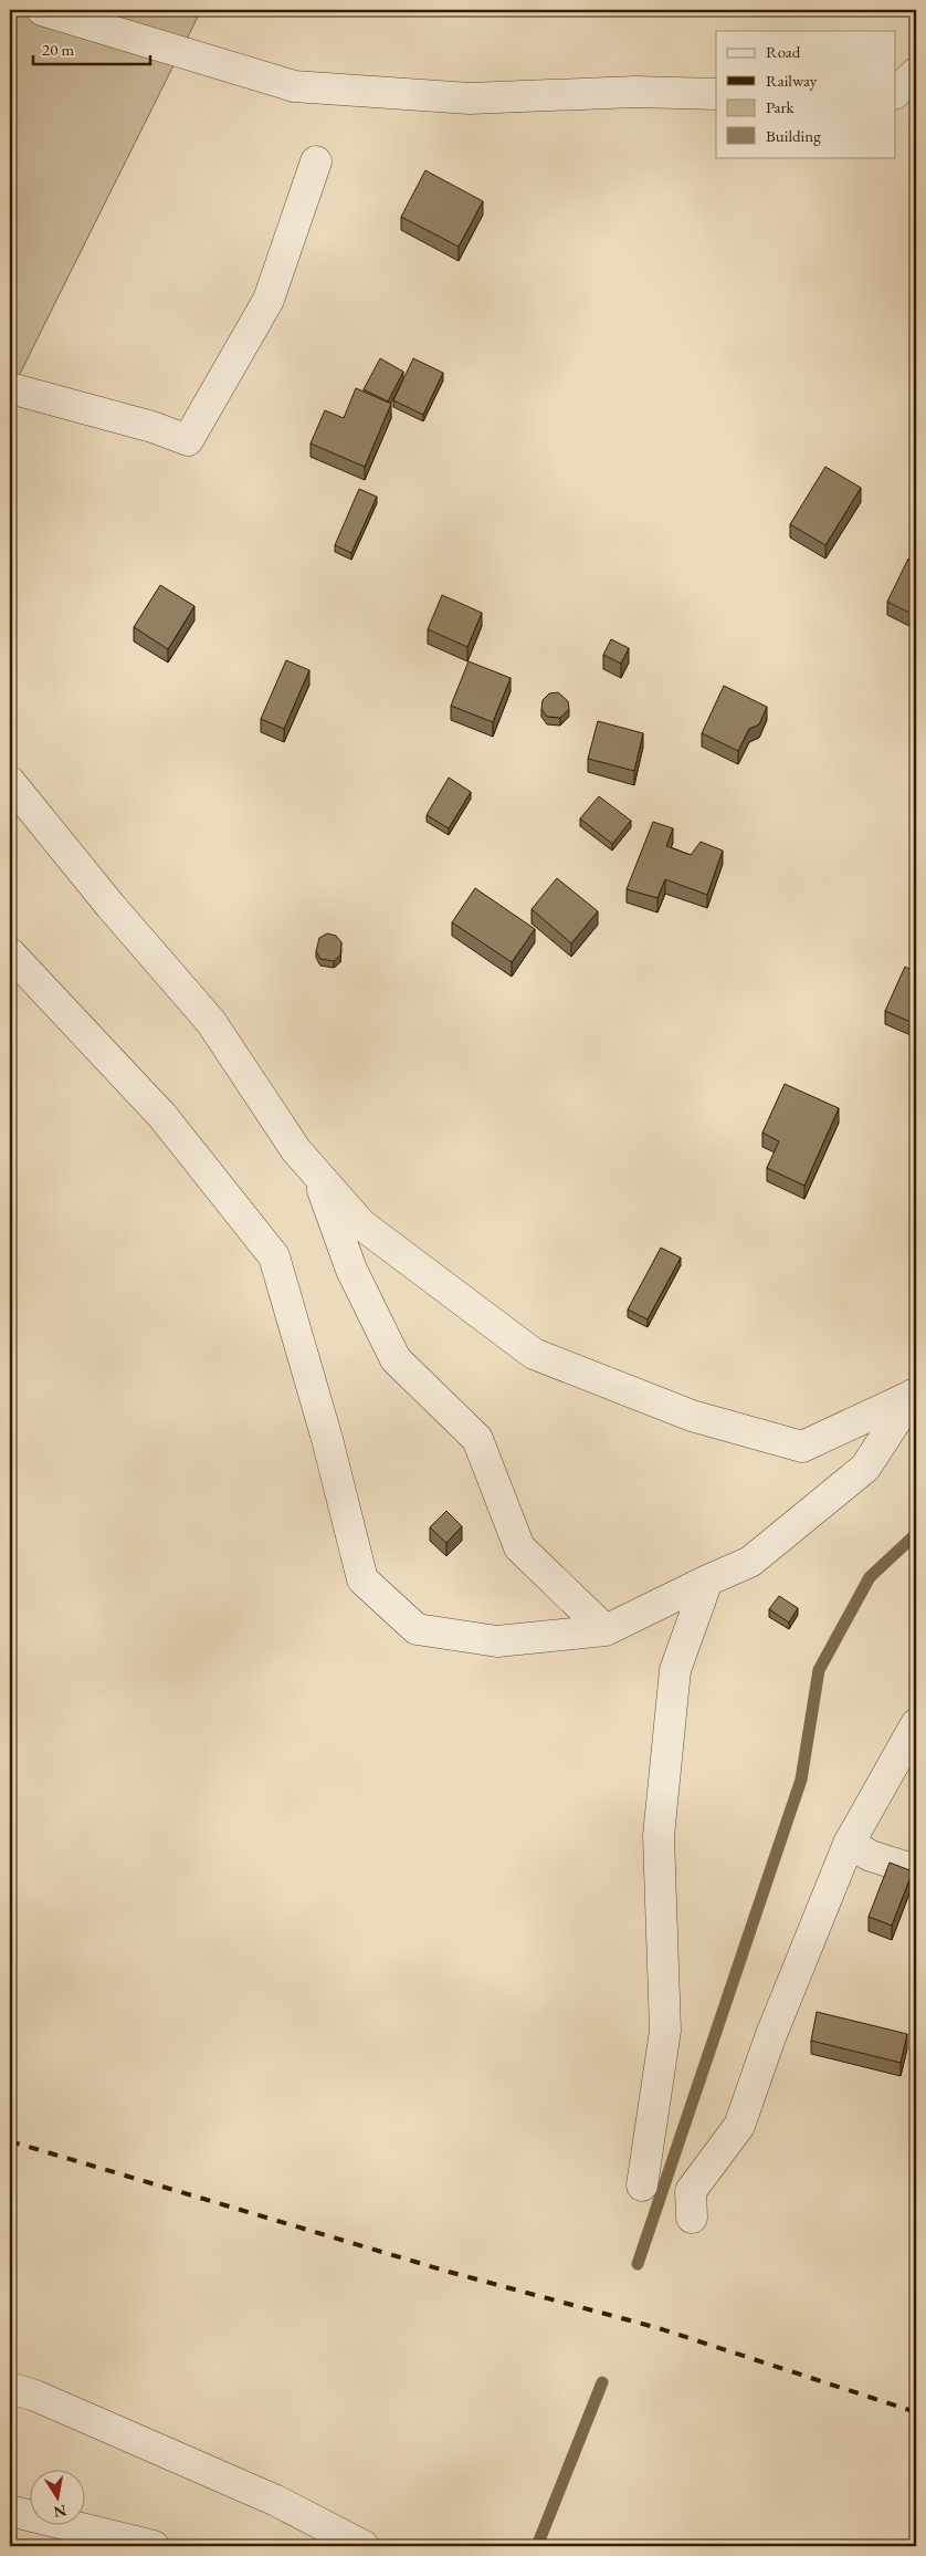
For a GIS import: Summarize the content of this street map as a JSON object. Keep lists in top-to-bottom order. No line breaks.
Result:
{"legend":["Road","Railway","Park","Building"],"scale_bar":"20 m","north":"bottom"}
